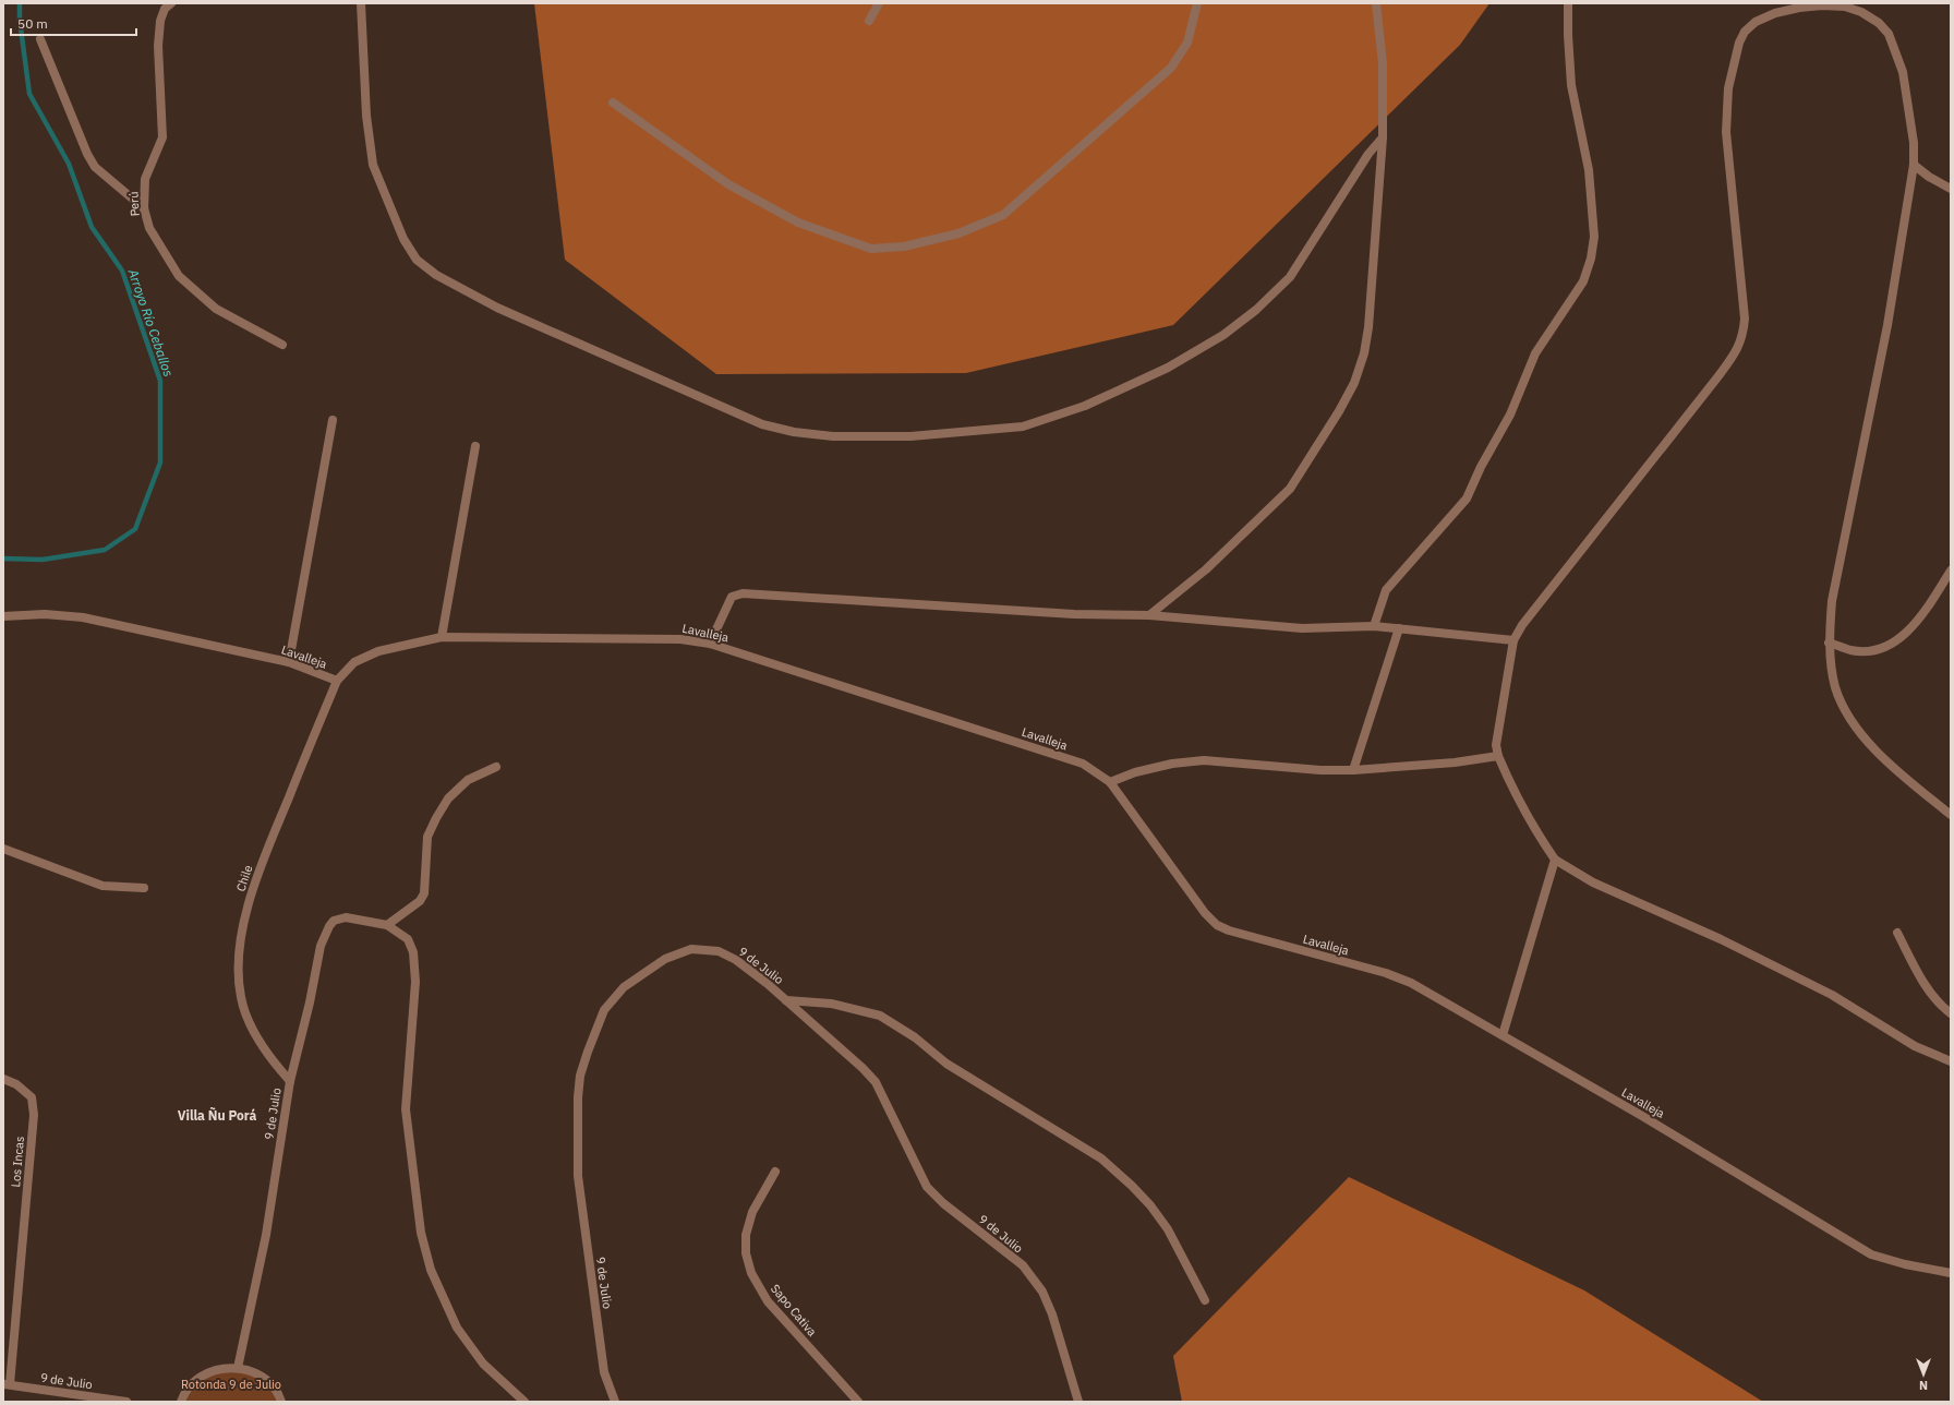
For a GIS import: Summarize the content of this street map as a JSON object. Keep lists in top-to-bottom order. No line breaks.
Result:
{"streets":{"street":["Perú","Lavalleja","Chile","9 de Julio","Los Incas","Sapo Cativa"]},"crossings":[["Lavalleja","Chile"],["Chile","9 de Julio"],["9 de Julio","Los Incas"]],"districts":["Villa Ñu Porá"],"water":["Arroyo Río Ceballos"],"parks":["Rotonda 9 de Julio"],"scale_bar":"50 m","north":"bottom"}
